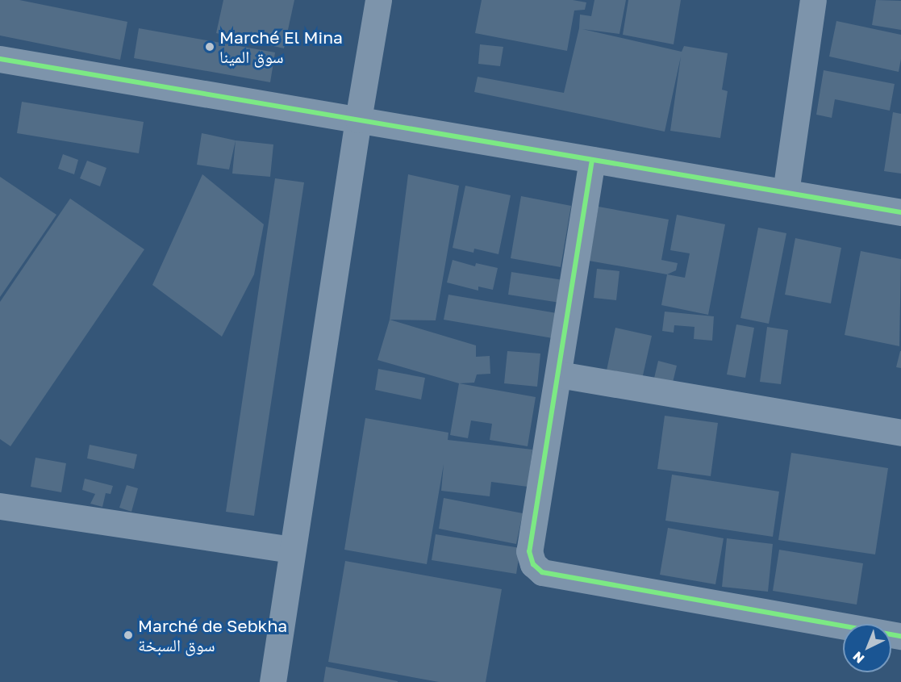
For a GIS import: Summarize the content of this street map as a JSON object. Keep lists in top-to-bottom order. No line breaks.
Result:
{"places":["Marché El Mina سوق المينا","Marché de Sebkha سوق السبخة"],"north":"bottom left"}
